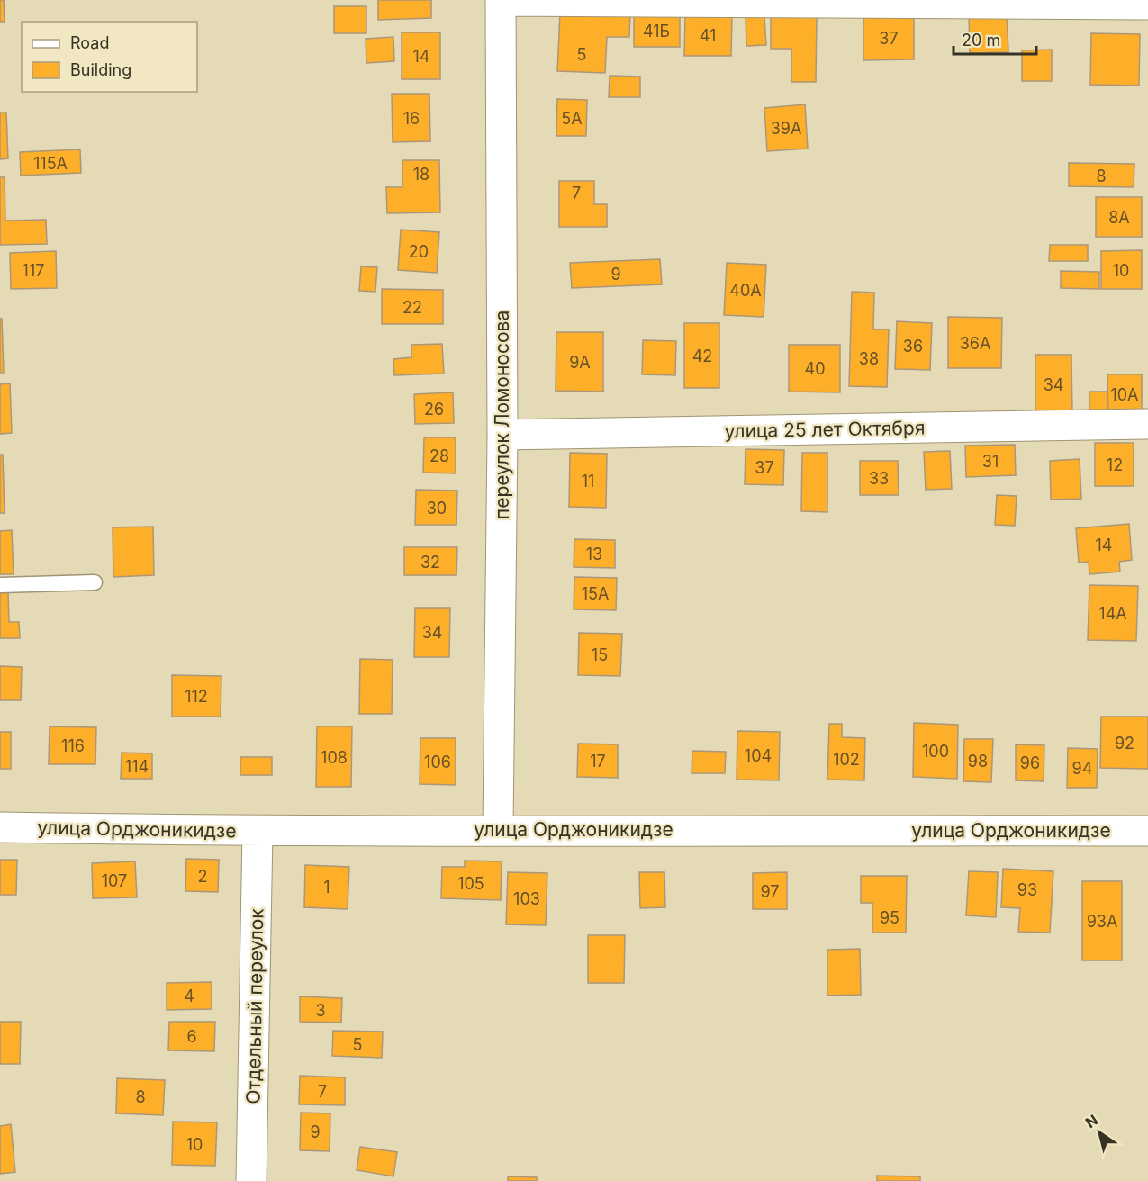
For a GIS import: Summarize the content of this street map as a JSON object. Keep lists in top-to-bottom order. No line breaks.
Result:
{"streets":{"street":["переулок Ломоносова","улица 25 лет Октября","улица Орджоникидзе","Отдельный переулок"]},"crossings":[["переулок Ломоносова","улица 25 лет Октября"],["переулок Ломоносова","улица Орджоникидзе"],["улица Орджоникидзе","Отдельный переулок"]],"house_numbers":["41Б","41","37","5","14","16","5А","39А","115А","18","8","7","8А","20","117","10","9","40А","22","36А","36","42","38","9А","40","34","10А","26","28","31","12","37","33","11","30","14","13","32","15А","14А","34","15","112","92","116","100","104","108","102","17","98","106","96","114","94","2","107","105","1","93","97","103","95","93А","4","3","6","5","7","8","9","10"],"legend":["Road","Building"],"scale_bar":"20 m","north":"top left"}
